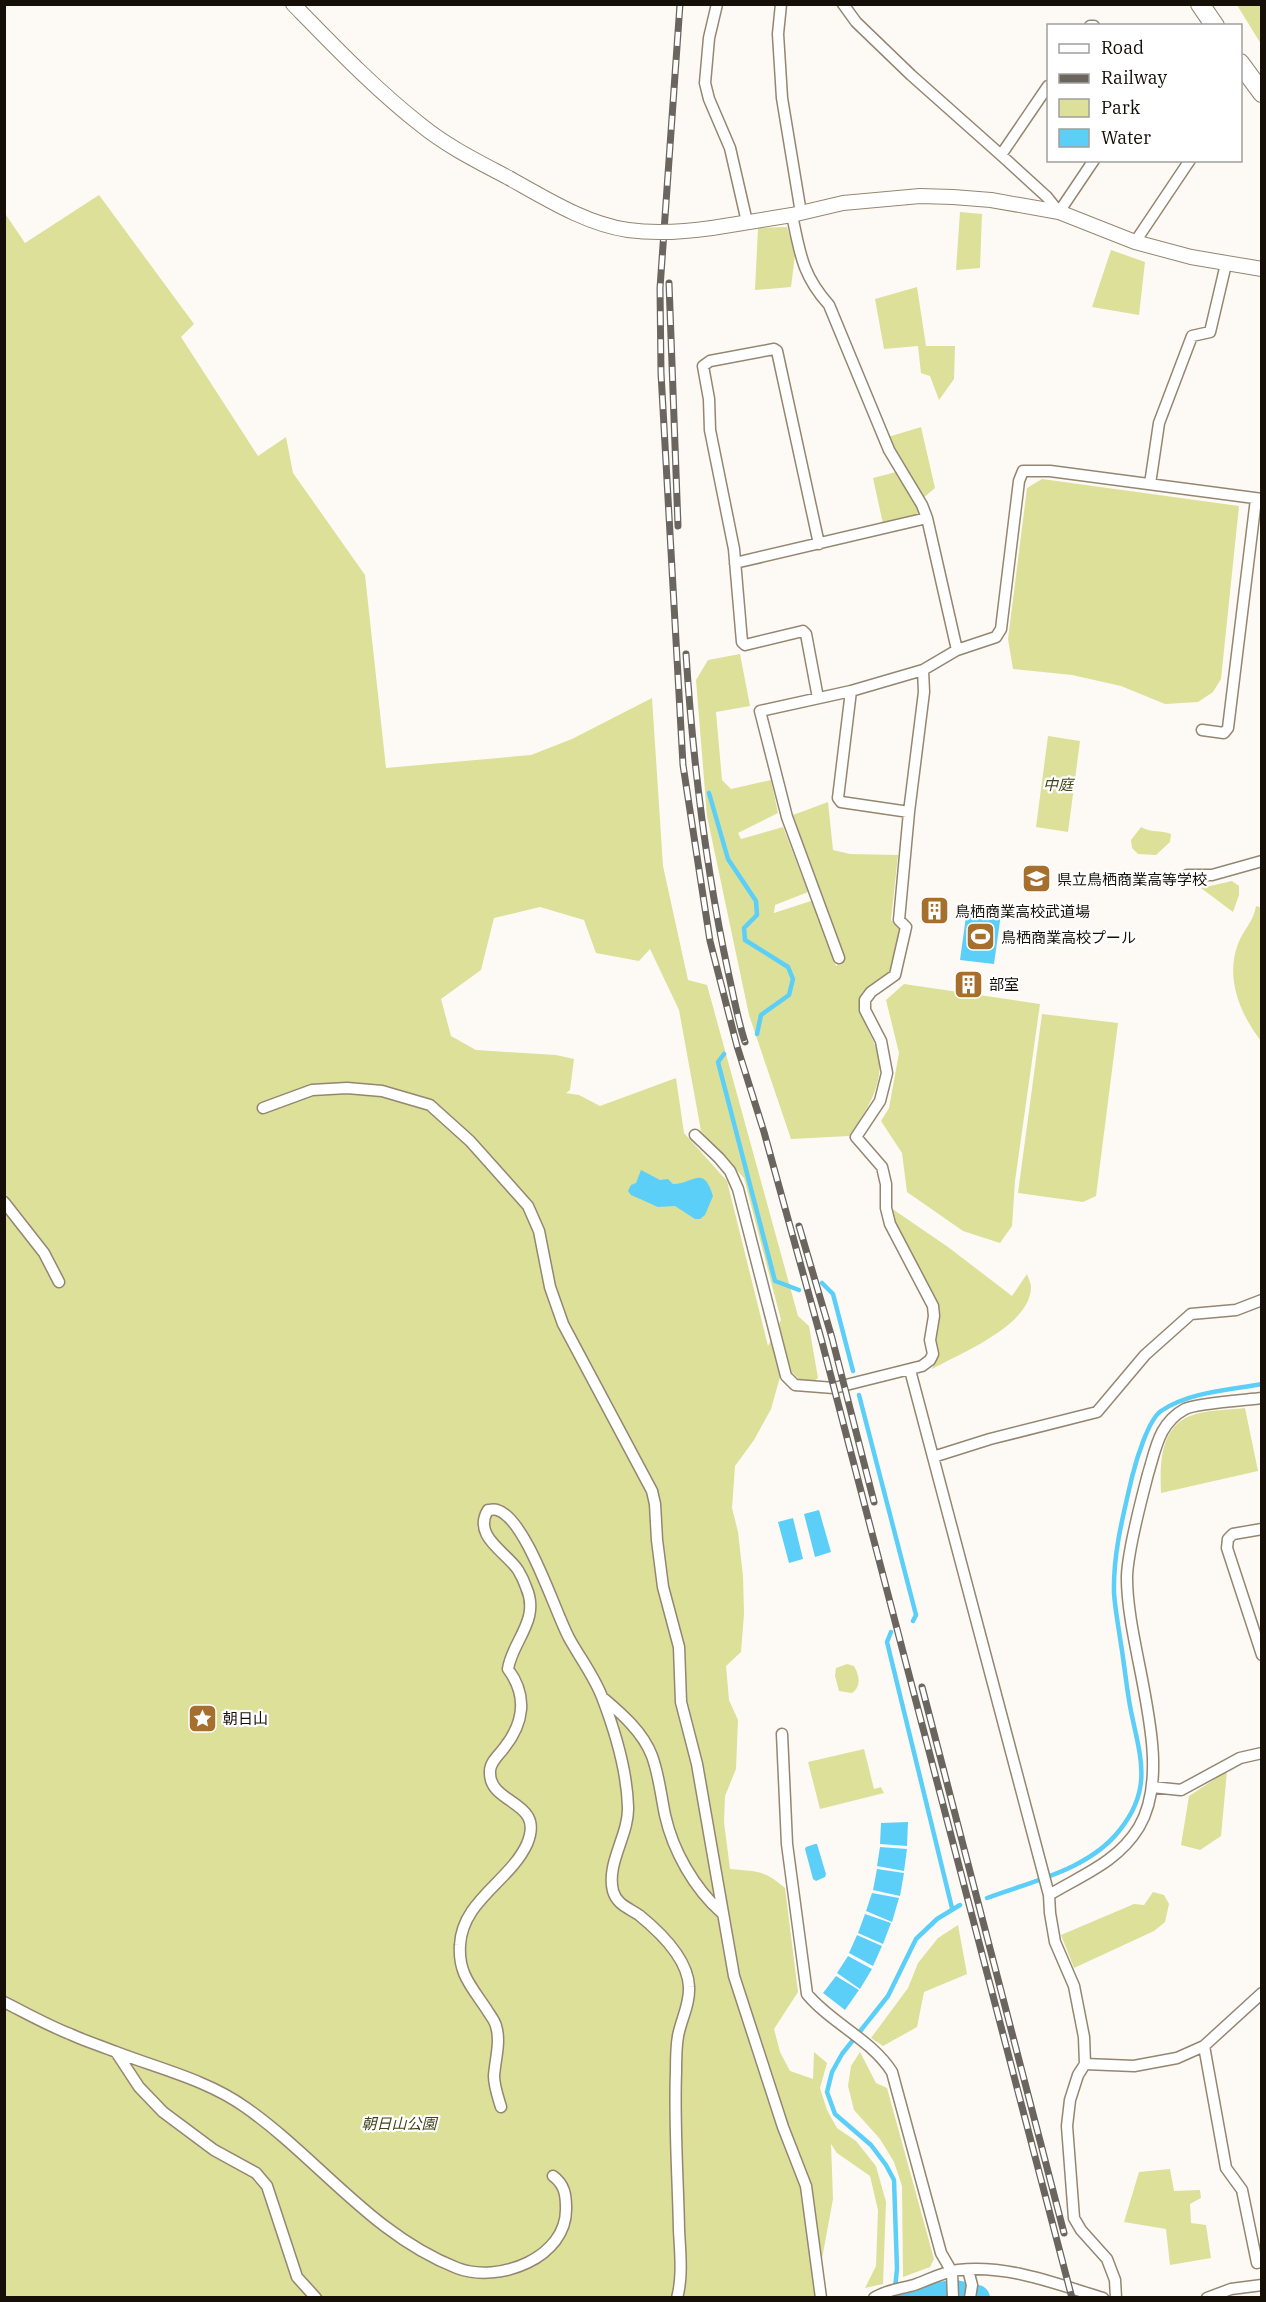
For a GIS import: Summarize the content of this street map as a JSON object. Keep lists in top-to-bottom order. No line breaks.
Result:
{"parks":["中庭","朝日山公園"],"places":{"school or university":["県立鳥栖商業高等学校"],"building":["鳥栖商業高校武道場","部室"],"sports":["鳥栖商業高校プール"],"place":["朝日山"]},"legend":["Road","Railway","Park","Water"]}
